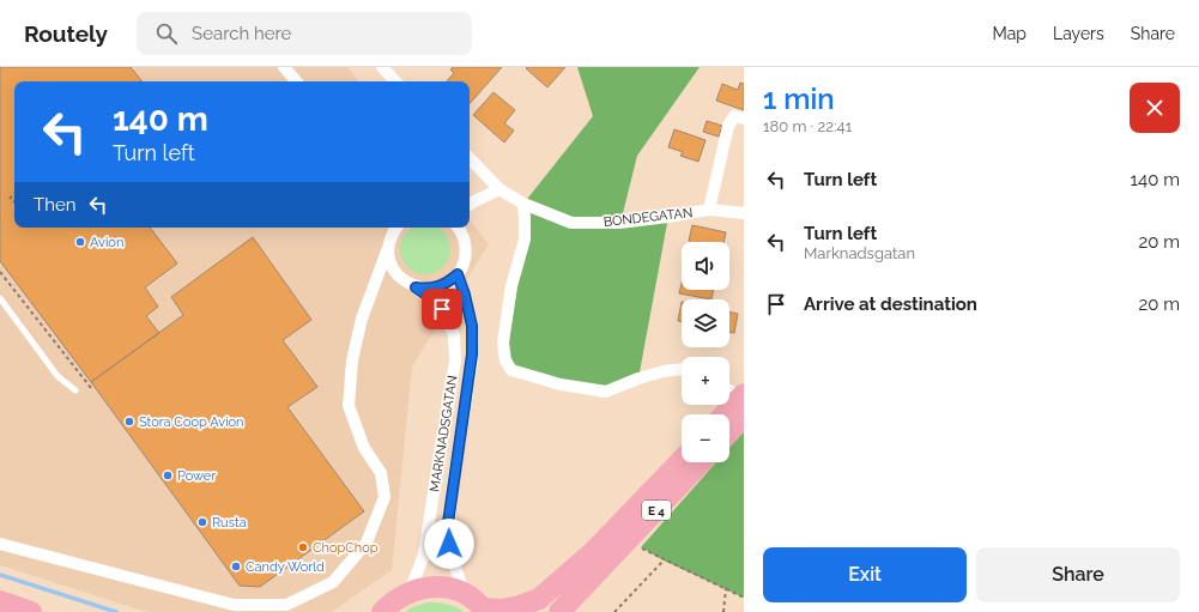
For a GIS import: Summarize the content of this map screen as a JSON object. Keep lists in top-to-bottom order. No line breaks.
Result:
{"streets":{"highway":["E 4"],"street":["BONDEGATAN","MARKNADSGATAN"]},"crossings":[["MARKNADSGATAN","E 4"]],"places":["Avion","Stora Coop Avion","Power","Rusta","ChopChop","Candy World"],"page":{"header":"Routely","search":"Search here","nav":["Map","Layers","Share"],"heading":["1 min","180 m · 22:41"],"turn":["140 m","Turn left"],"list":[{"name":"Turn left","value":"140 m"},{"name":"Turn left","note":"Marknadsgatan","value":"20 m"},{"name":"Arrive at destination","value":"20 m"}],"then":"Then","map_buttons":["+","−"],"buttons":["Exit","Share"]}}
